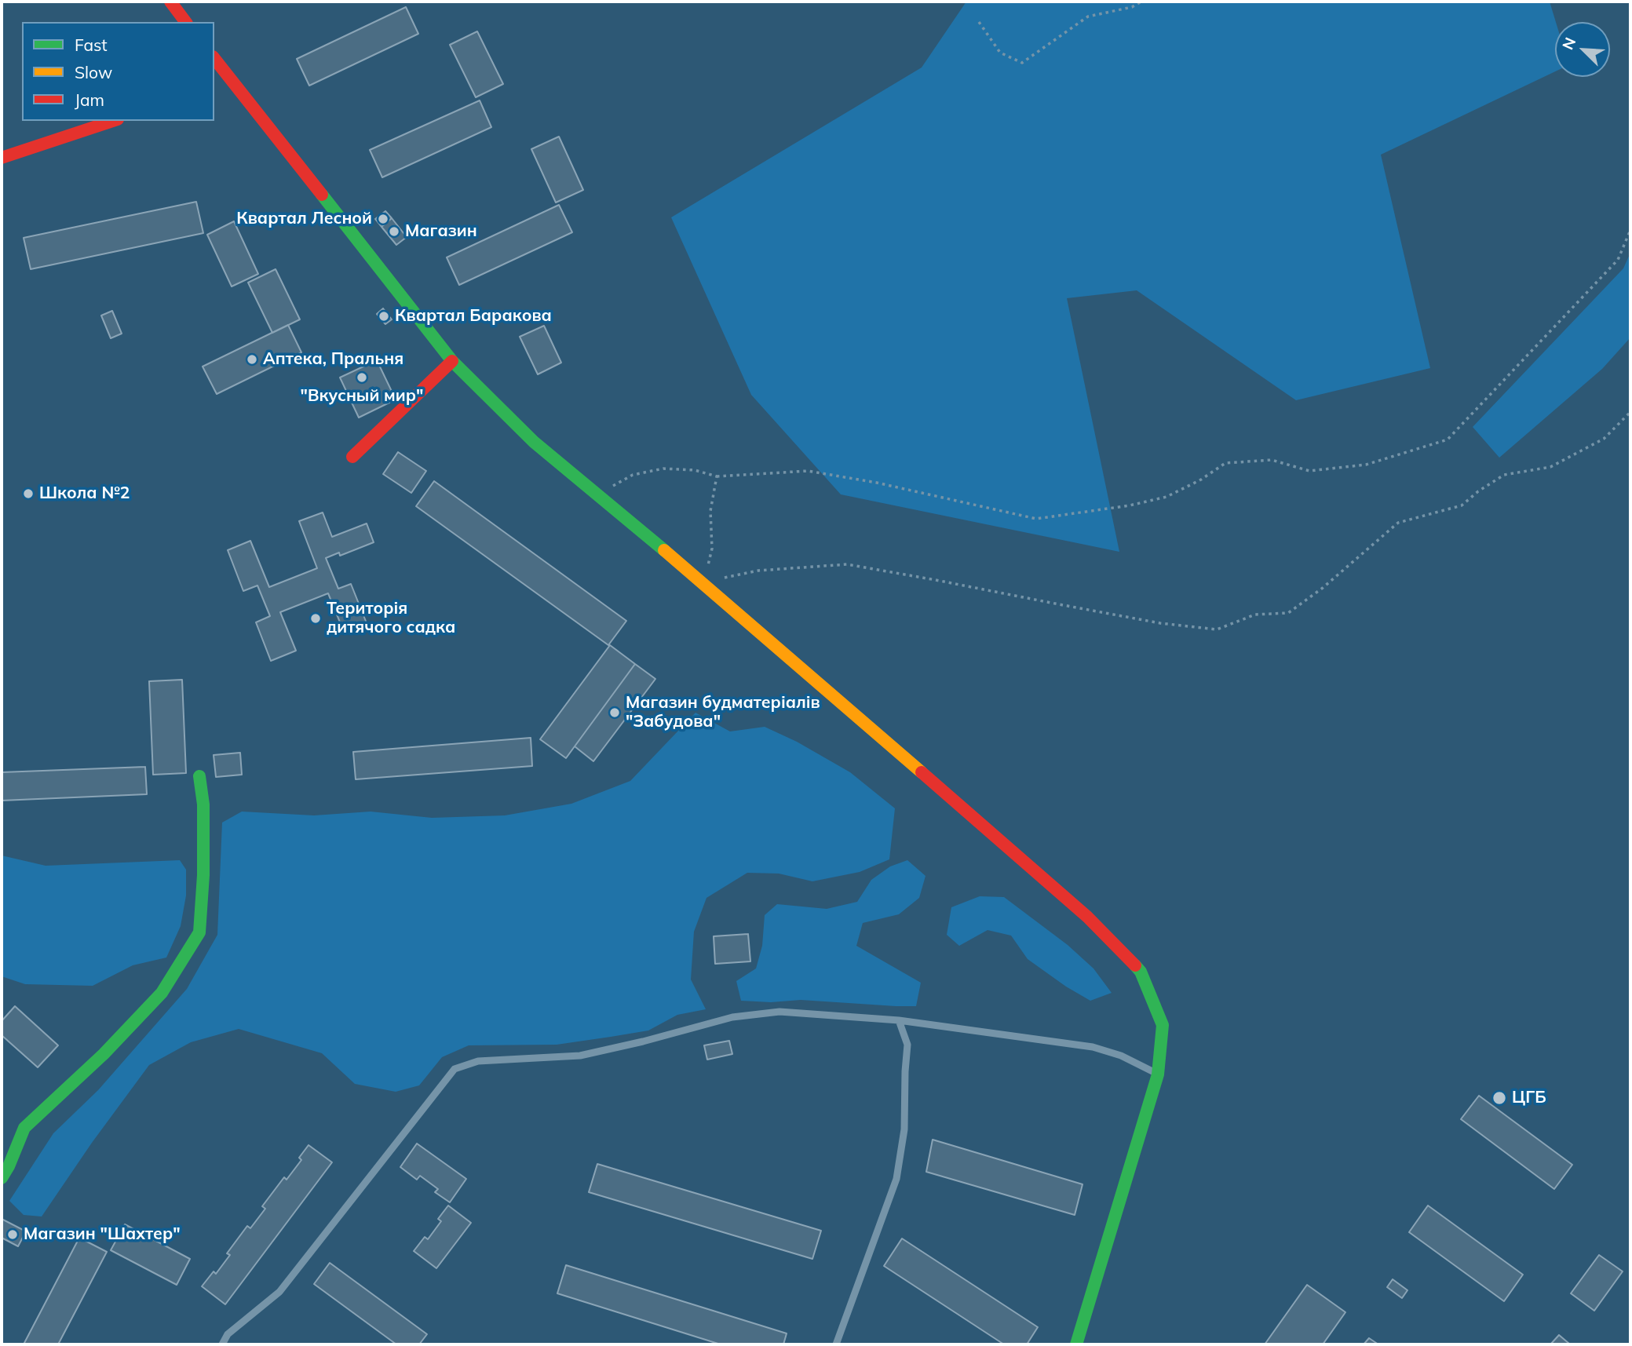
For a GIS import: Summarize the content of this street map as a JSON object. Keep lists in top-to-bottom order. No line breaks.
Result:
{"places":["Квартал Лесной","Магазин","Квартал Баракова","Аптека, Пральня","\"Вкусный мир\"","Школа №2","Територія дитячого садка","Магазин будматеріалів \"Забудова\"","ЦГБ","Магазин \"Шахтер\""],"legend":["Fast","Slow","Jam"],"north":"top left"}
